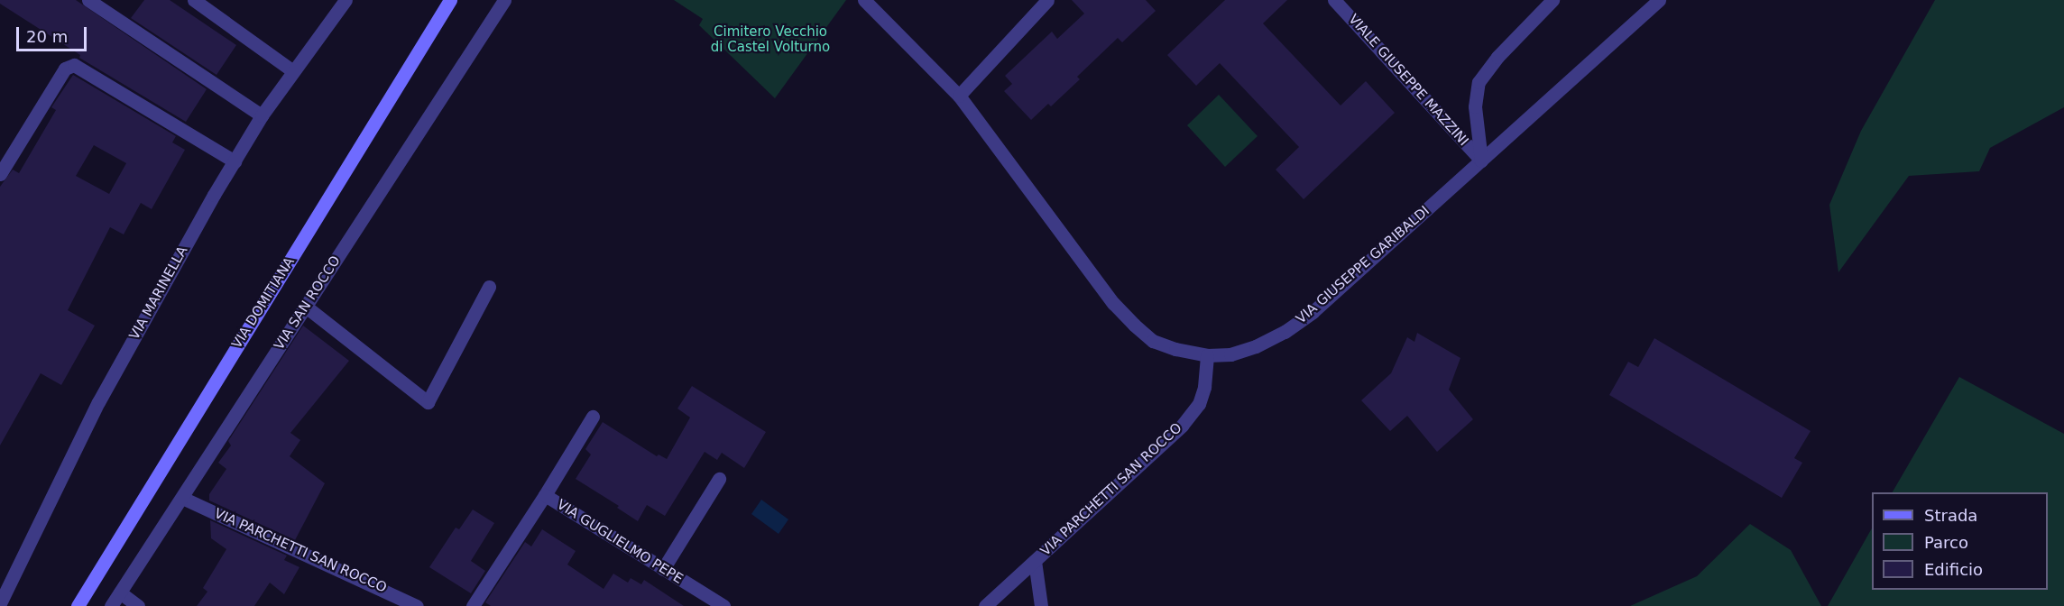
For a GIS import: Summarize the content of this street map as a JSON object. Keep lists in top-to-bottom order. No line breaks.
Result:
{"streets":{"street":["VIALE GIUSEPPE MAZZINI","VIA GIUSEPPE GARIBALDI","VIA MARINELLA","VIA DOMITIANA","VIA SAN ROCCO","VIA PARCHETTI SAN ROCCO","VIA GUGLIELMO PEPE"]},"crossings":[["VIALE GIUSEPPE MAZZINI","VIA GIUSEPPE GARIBALDI"],["VIA GIUSEPPE GARIBALDI","VIA PARCHETTI SAN ROCCO"],["VIA SAN ROCCO","VIA PARCHETTI SAN ROCCO"]],"parks":["Cimitero Vecchio di Castel Volturno"],"legend":["Strada","Parco","Edificio"],"scale_bar":"20 m"}
